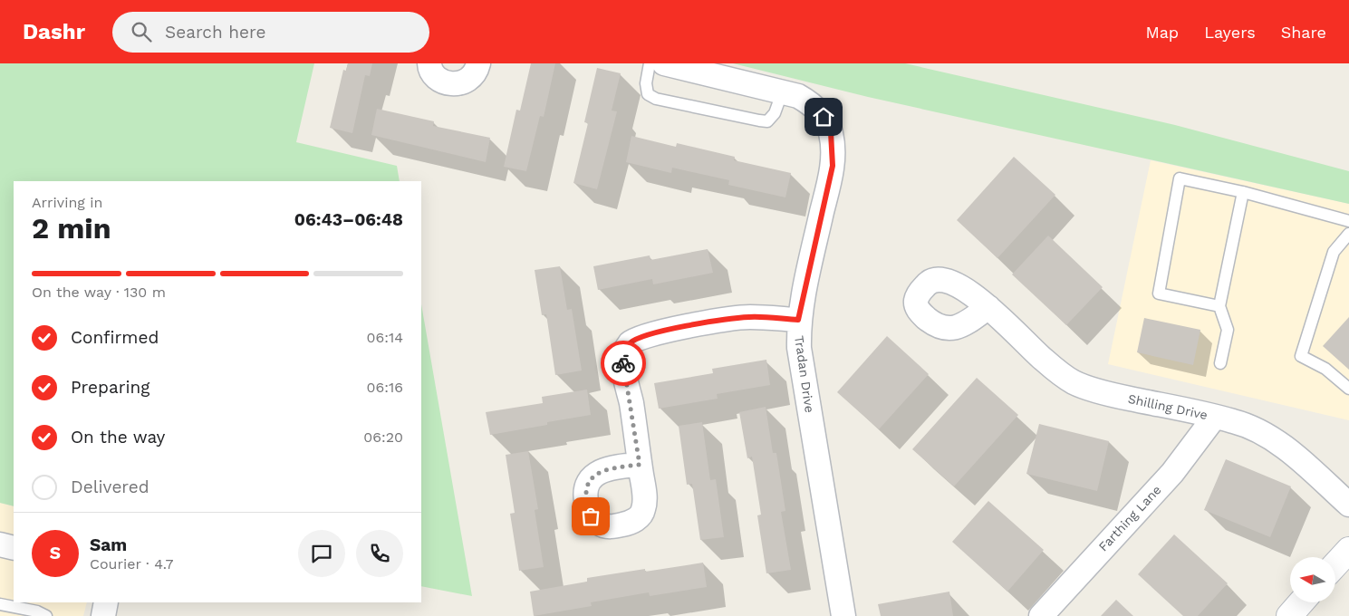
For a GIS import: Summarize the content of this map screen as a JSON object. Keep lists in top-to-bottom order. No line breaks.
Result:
{"streets":{"street":["Tradan Drive","Shilling Drive","Farthing Lane"]},"crossings":[["Shilling Drive","Farthing Lane"]],"north":"left","page":{"header":"Dashr","search":"Search here","nav":["Map","Layers","Share"],"heading":["2 min","Arriving in","06:43–06:48"],"panel":["Sam","Courier · 4.7"],"bar":"On the way · 130 m","list":[["Confirmed","06:14"],["Preparing","06:16"],["On the way","06:20"],"Delivered"],"round":"S"}}
